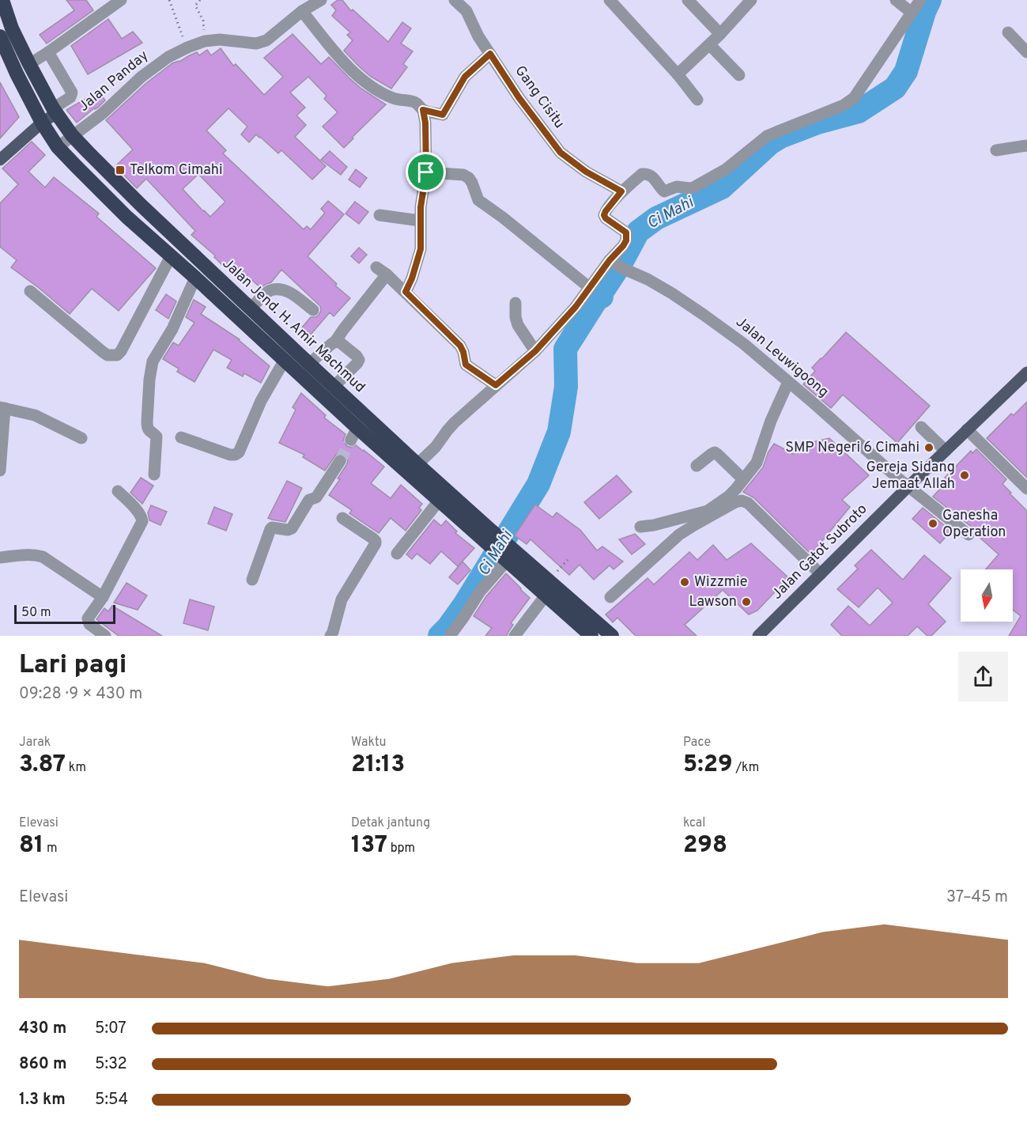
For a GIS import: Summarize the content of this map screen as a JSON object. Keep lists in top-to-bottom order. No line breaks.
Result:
{"streets":{"highway":["Jalan Jend. H. Amir Machmud"],"main road":["Jalan Gatot Subroto"],"street":["Jalan Panday","Gang Cisitu","Jalan Leuwigoong"]},"crossings":[["Jalan Panday","Jalan Jend. H. Amir Machmud"],["Jalan Leuwigoong","Jalan Gatot Subroto"]],"water":["Ci Mahi"],"places":{"transit":["Telkom Cimahi"],"other":["SMP Negeri 6 Cimahi","Gereja Sidang Jemaat Allah","Ganesha Operation","Wizzmie","Lawson"]},"scale_bar":"50 m","north":"bottom","page":{"scale":"50 m","heading":["Lari pagi","09:28 · 9 × 430 m"],"stats":[["Jarak","3.87 km"],["Waktu","21:13"],["Pace","5:29 /km"],["Elevasi","81 m"],["Detak jantung","137 bpm"],["kcal","298"]],"chart":["Elevasi","37–45 m"],"list":[{"name":"430 m","note":"5:07"},{"name":"860 m","note":"5:32"},{"name":"1.3 km","note":"5:54"}]}}
